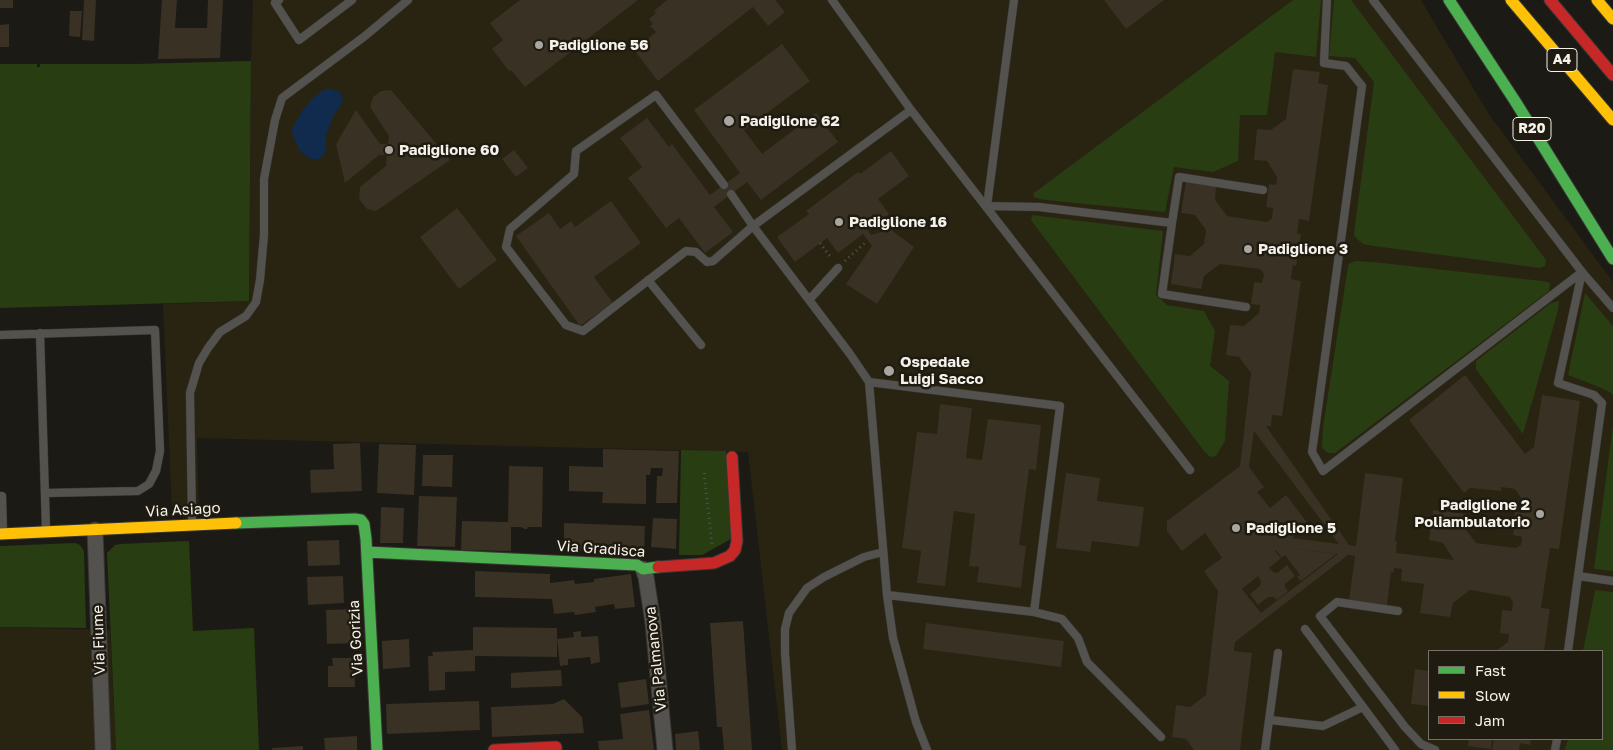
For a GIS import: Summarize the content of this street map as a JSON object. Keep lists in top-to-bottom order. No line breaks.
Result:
{"streets":{"main road":["A4","R20","Via Asiago","Via Gradisca","Via Gorizia"],"street":["Via Fiume","Via Palmanova"]},"crossings":[["Via Asiago","Via Gorizia"],["Via Asiago","Via Fiume"],["Via Gradisca","Via Gorizia"],["Via Gradisca","Via Palmanova"]],"places":["Padiglione 56","Padiglione 62","Padiglione 60","Padiglione 16","Padiglione 3","Ospedale Luigi Sacco","Padiglione 2 Poliambulatorio","Padiglione 5"],"legend":["Fast","Slow","Jam"]}
